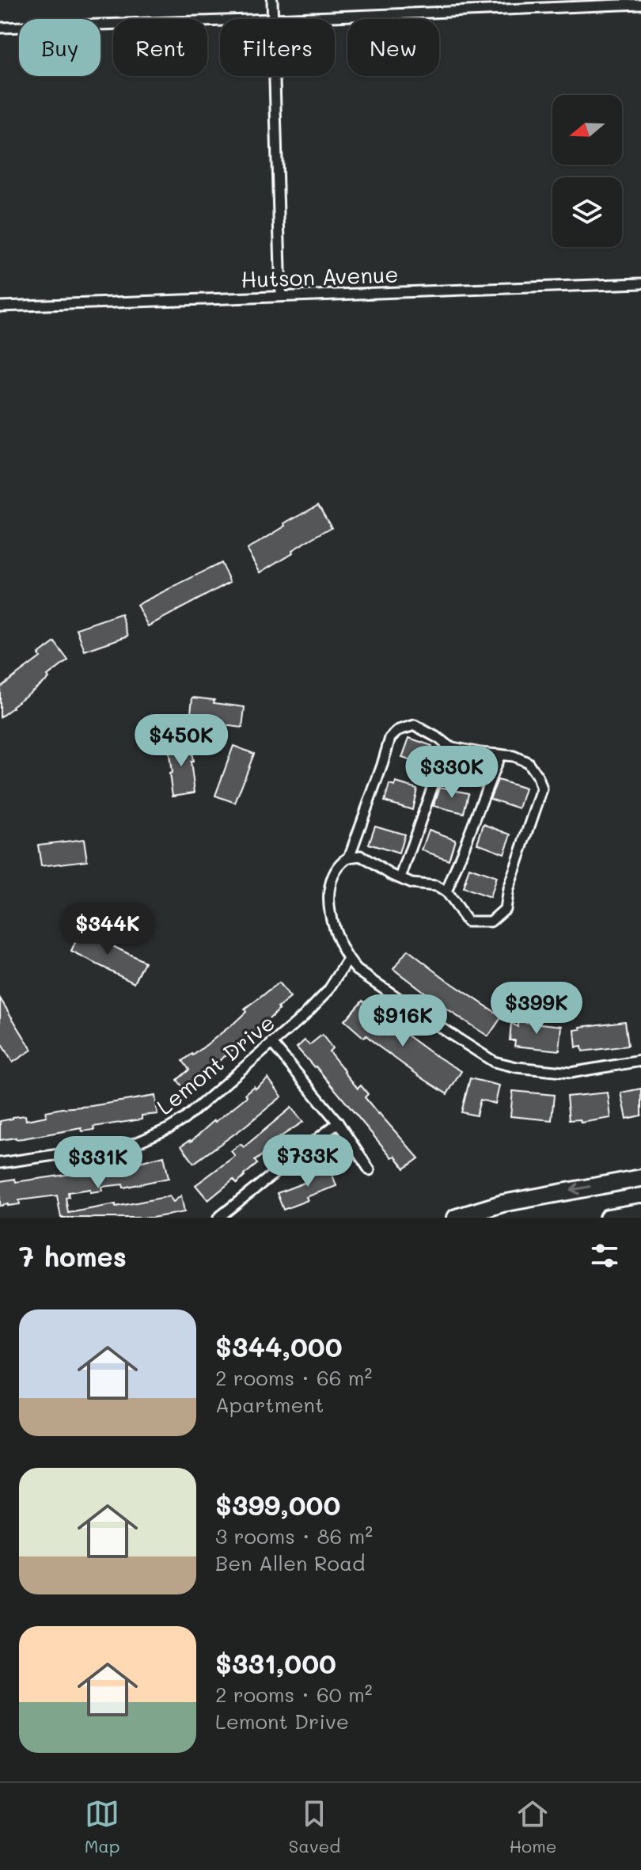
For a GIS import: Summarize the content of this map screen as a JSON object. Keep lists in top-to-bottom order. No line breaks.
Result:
{"streets":{"street":["Hutson Avenue","Lemont Drive"]},"north":"left","page":{"chip":["Buy","Rent","Filters","New"],"price":["$450K","$330K","$344K","$399K","$916K","$733K","$331K"],"heading":"7 homes","list":[{"name":"$344,000","note":"2 rooms · 66 m² · Apartment"},{"name":"$399,000","note":"3 rooms · 86 m² · Ben Allen Road"},{"name":"$331,000","note":"2 rooms · 60 m² · Lemont Drive"}],"tabs":["Map","Saved","Home"]}}
